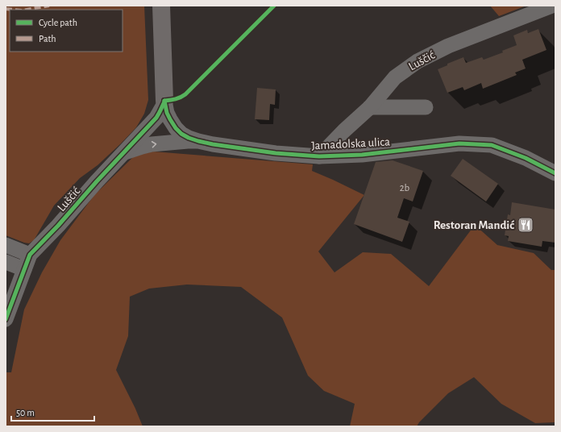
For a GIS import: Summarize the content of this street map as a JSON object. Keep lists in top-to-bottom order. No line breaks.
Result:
{"streets":{"street":["Luščić","Jamadolska ulica"]},"crossings":[["Luščić","Jamadolska ulica"]],"places":{"restaurant":["Restoran Mandić"]},"house_numbers":["2b"],"legend":["Cycle path","Path"],"scale_bar":"50 m"}
